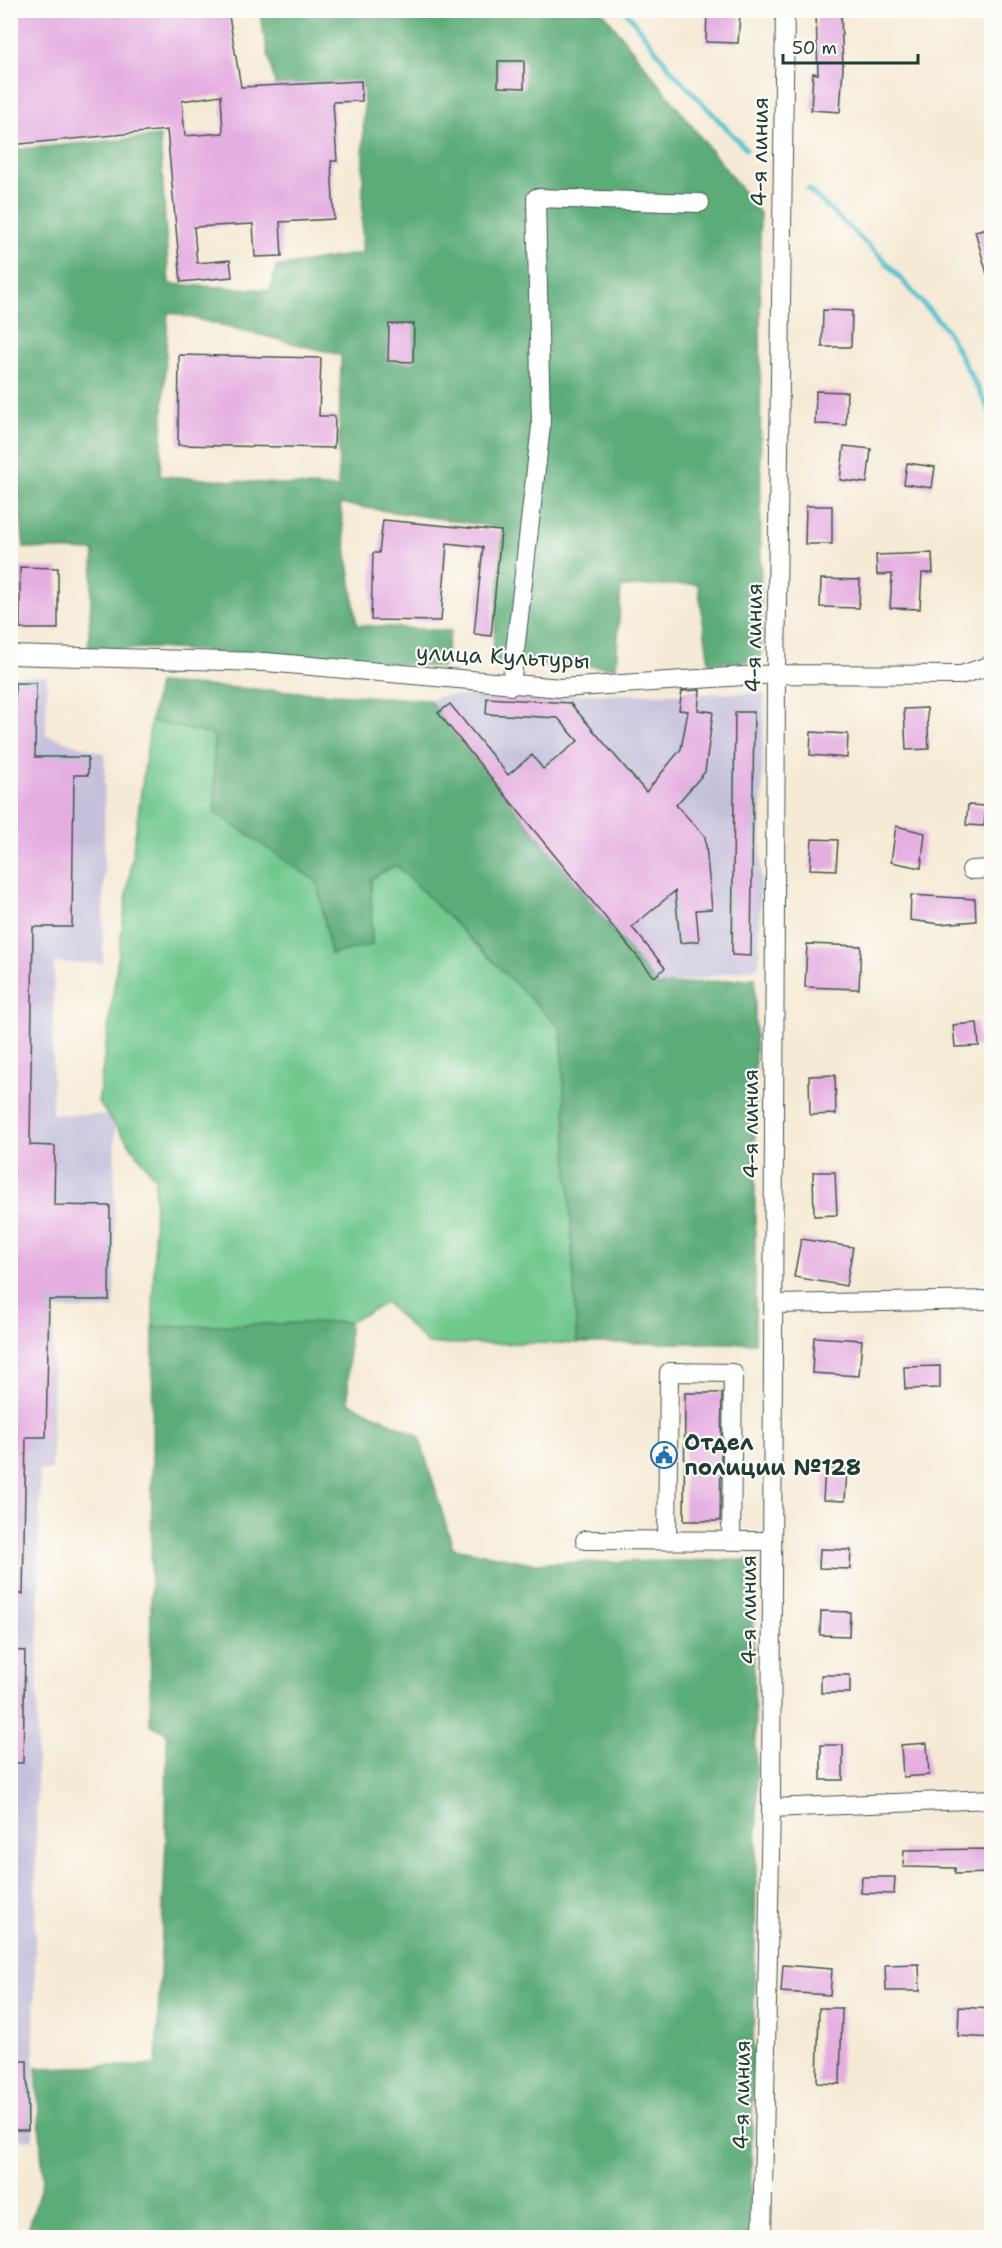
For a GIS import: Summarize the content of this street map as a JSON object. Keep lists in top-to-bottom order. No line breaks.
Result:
{"streets":{"street":["4-я линия","улица Культуры"]},"crossings":[["4-я линия","улица Культуры"]],"places":{"public building":["Отдел полиции №128"]},"scale_bar":"50 m"}
